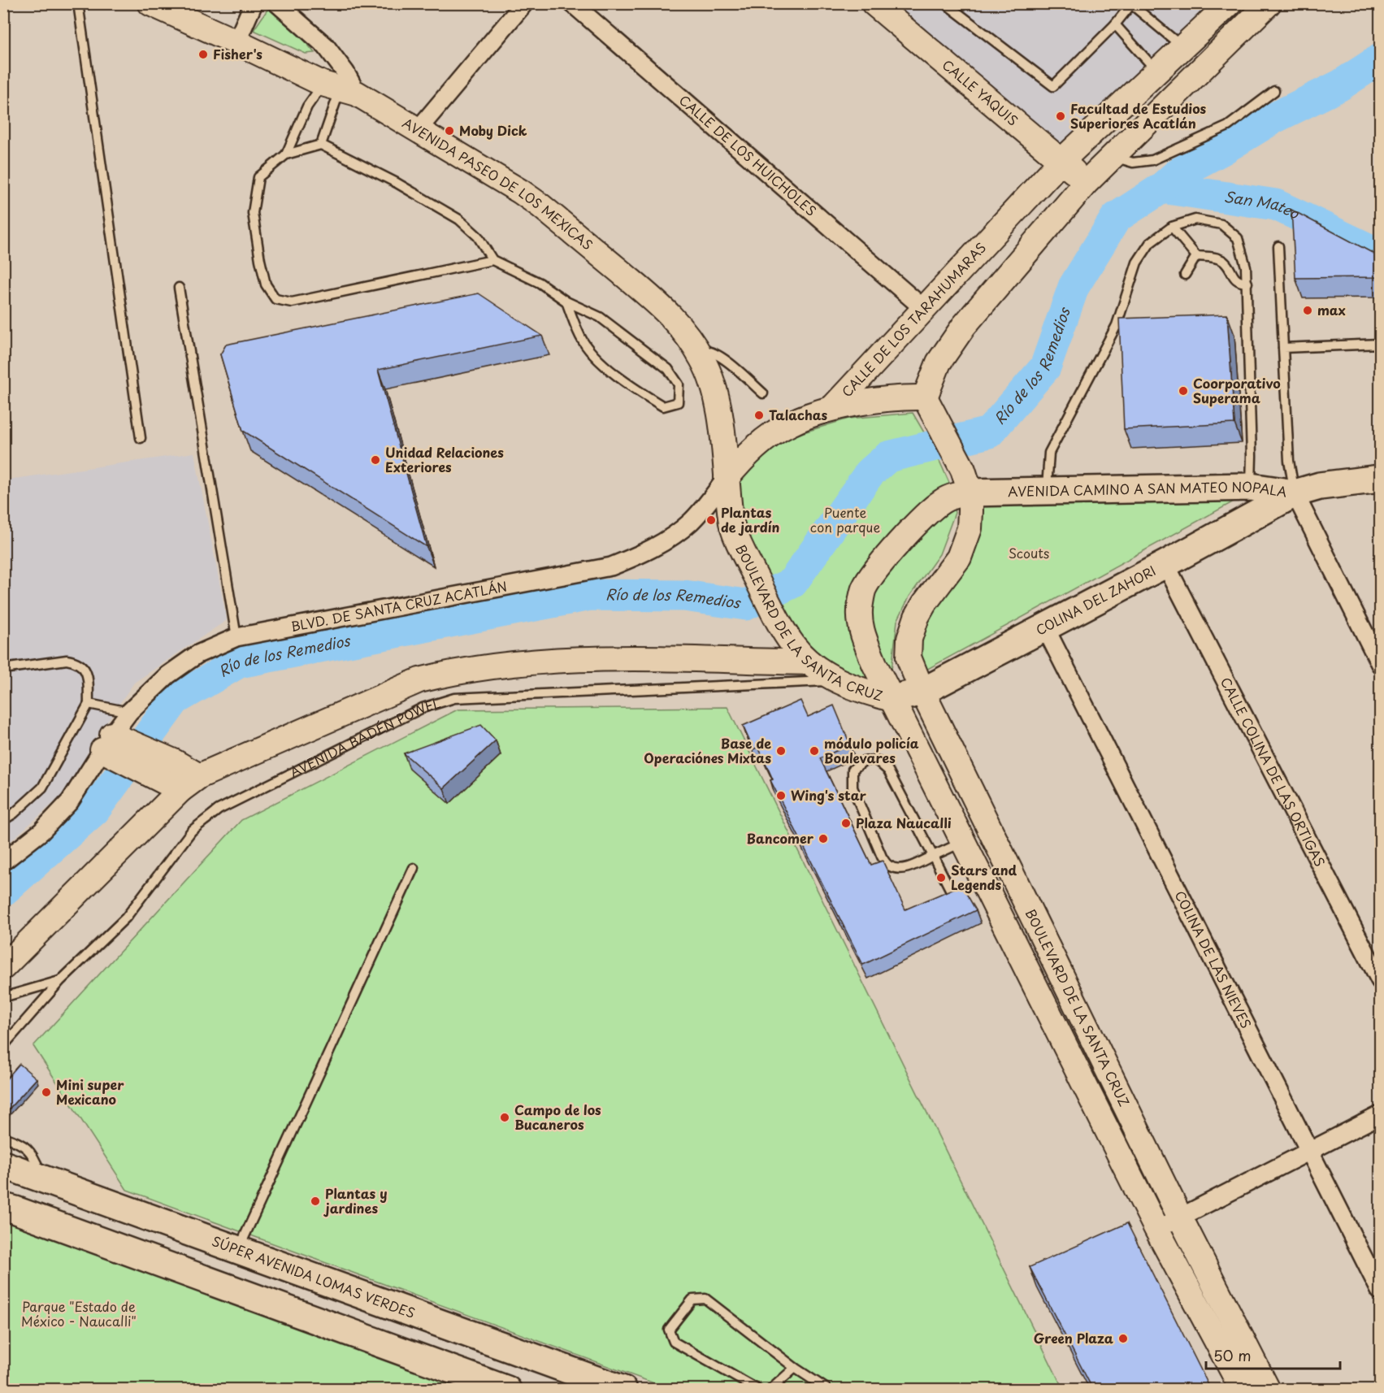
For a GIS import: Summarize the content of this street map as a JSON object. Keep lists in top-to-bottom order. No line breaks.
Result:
{"streets":{"main road":["CALLE YAQUIS","AVENIDA PASEO DE LOS MEXICAS","CALLE DE LOS TARAHUMARAS","AVENIDA CAMINO A SAN MATEO NOPALA","COLINA DEL ZAHORI","BLVD. DE SANTA CRUZ ACATLÁN","BOULEVARD DE LA SANTA CRUZ","SÚPER AVENIDA LOMAS VERDES"],"street":["CALLE DE LOS HUICHOLES","CALLE COLINA DE LAS ORTIGAS","COLINA DE LAS NIEVES"],"lane":["AVENIDA BADÉN POWEL"]},"crossings":[["CALLE YAQUIS","CALLE DE LOS TARAHUMARAS"],["CALLE DE LOS HUICHOLES","CALLE DE LOS TARAHUMARAS"],["AVENIDA PASEO DE LOS MEXICAS","BLVD. DE SANTA CRUZ ACATLÁN"],["AVENIDA PASEO DE LOS MEXICAS","BOULEVARD DE LA SANTA CRUZ"],["CALLE DE LOS TARAHUMARAS","BLVD. DE SANTA CRUZ ACATLÁN"],["CALLE DE LOS TARAHUMARAS","BOULEVARD DE LA SANTA CRUZ"],["AVENIDA CAMINO A SAN MATEO NOPALA","COLINA DEL ZAHORI"],["AVENIDA CAMINO A SAN MATEO NOPALA","BOULEVARD DE LA SANTA CRUZ"],["COLINA DEL ZAHORI","BOULEVARD DE LA SANTA CRUZ"],["COLINA DEL ZAHORI","CALLE COLINA DE LAS ORTIGAS"],["COLINA DEL ZAHORI","COLINA DE LAS NIEVES"],["BLVD. DE SANTA CRUZ ACATLÁN","BOULEVARD DE LA SANTA CRUZ"],["BOULEVARD DE LA SANTA CRUZ","AVENIDA BADÉN POWEL"]],"water":["San Mateo","Río de los Remedios"],"parks":["Puente con parque","Scouts","Parque \"Estado de México - Naucalli\""],"places":["Fisher's","Facultad de Estudios Superiores Acatlán","Moby Dick","max","Coorporativo Superama","Talachas","Unidad Relaciones Exteriores","Plantas de jardín","Base de Operaciónes Mixtas","módulo policía Boulevares","Wing's star","Plaza Naucalli","Bancomer","Stars and Legends","Mini super Mexicano","Campo de los Bucaneros","Plantas y jardines","Green Plaza"],"scale_bar":"50 m"}
